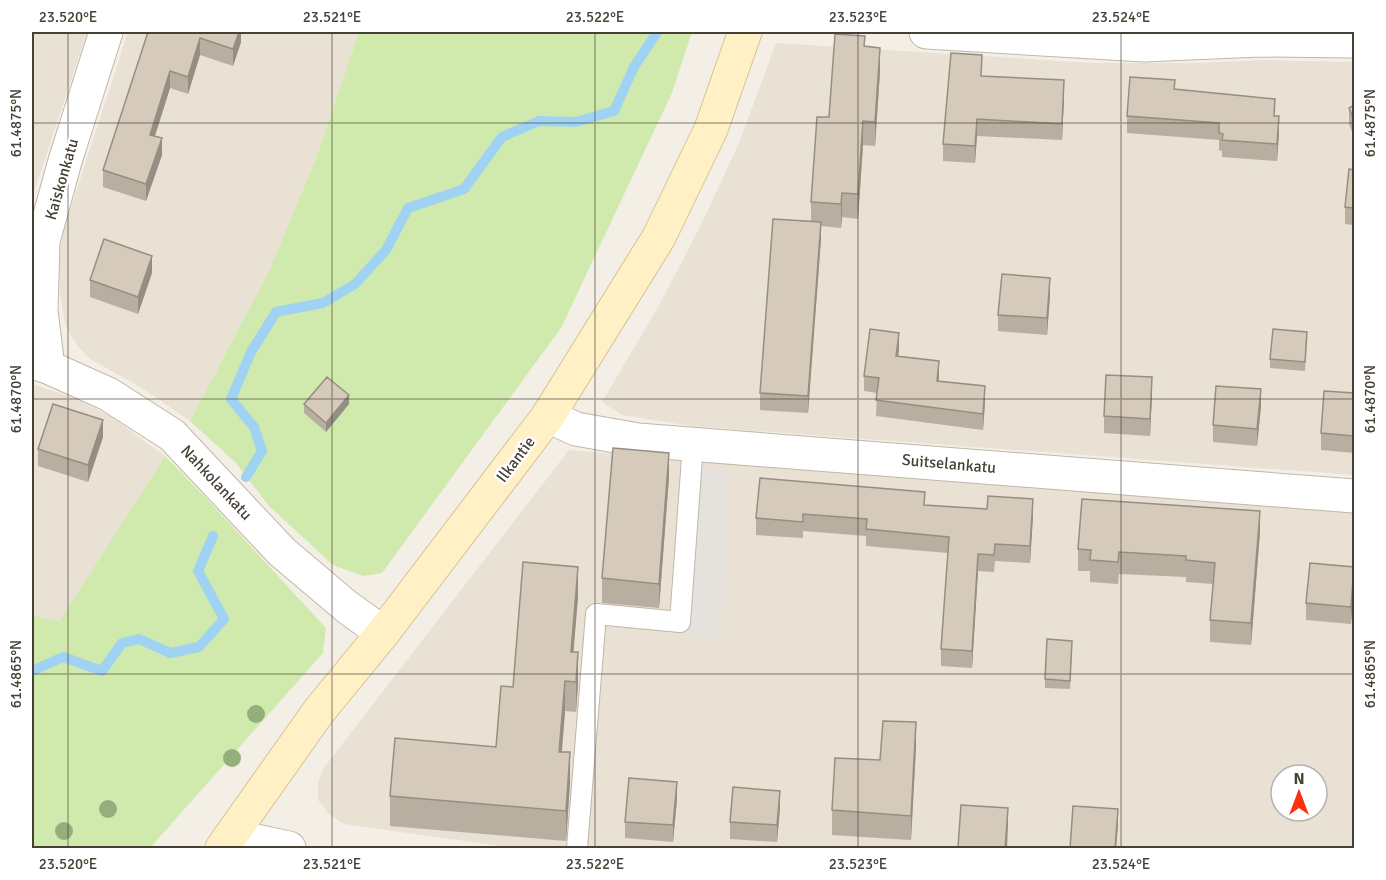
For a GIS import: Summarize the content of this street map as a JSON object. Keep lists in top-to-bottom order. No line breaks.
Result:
{"streets":{"main road":["Ilkantie"],"street":["Kaiskonkatu","Suitselankatu","Nahkolankatu"]},"crossings":[["Kaiskonkatu","Nahkolankatu"],["Ilkantie","Suitselankatu"],["Ilkantie","Nahkolankatu"]],"north":"top","coordinates":["23.520°E","23.521°E","23.522°E","23.523°E","23.524°E","61.4875°N","61.4870°N","61.4865°N"]}
